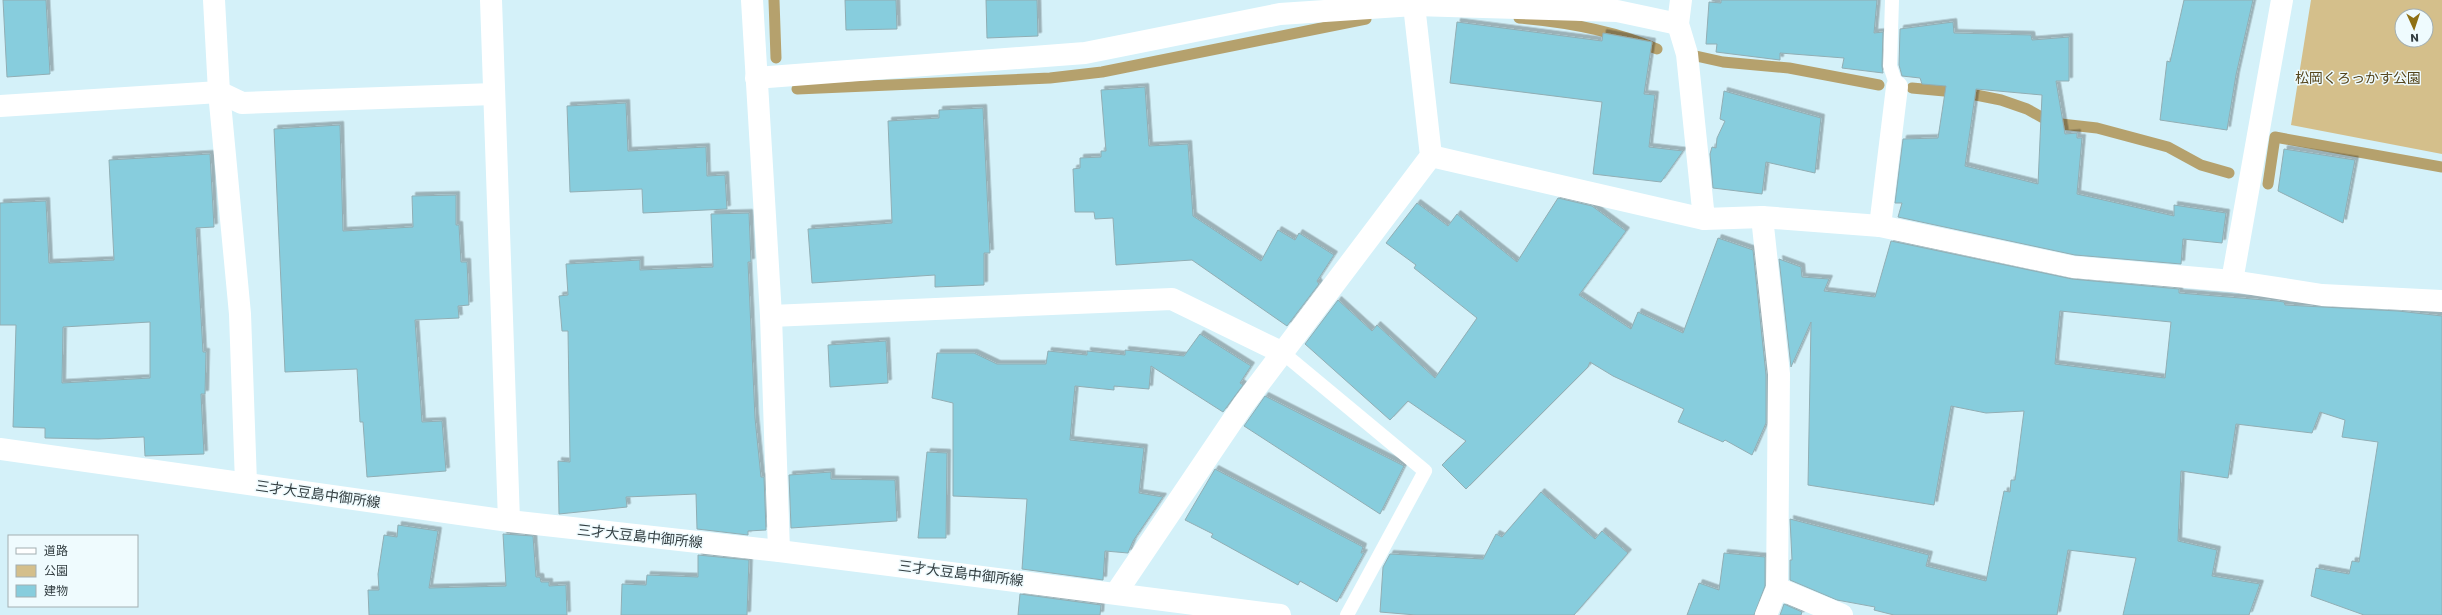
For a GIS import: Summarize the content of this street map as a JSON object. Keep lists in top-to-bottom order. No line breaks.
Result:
{"streets":{"street":["三才大豆島中御所線"]},"parks":["松岡くろっかす公園"],"legend":["道路","公園","建物"],"north":"bottom"}
